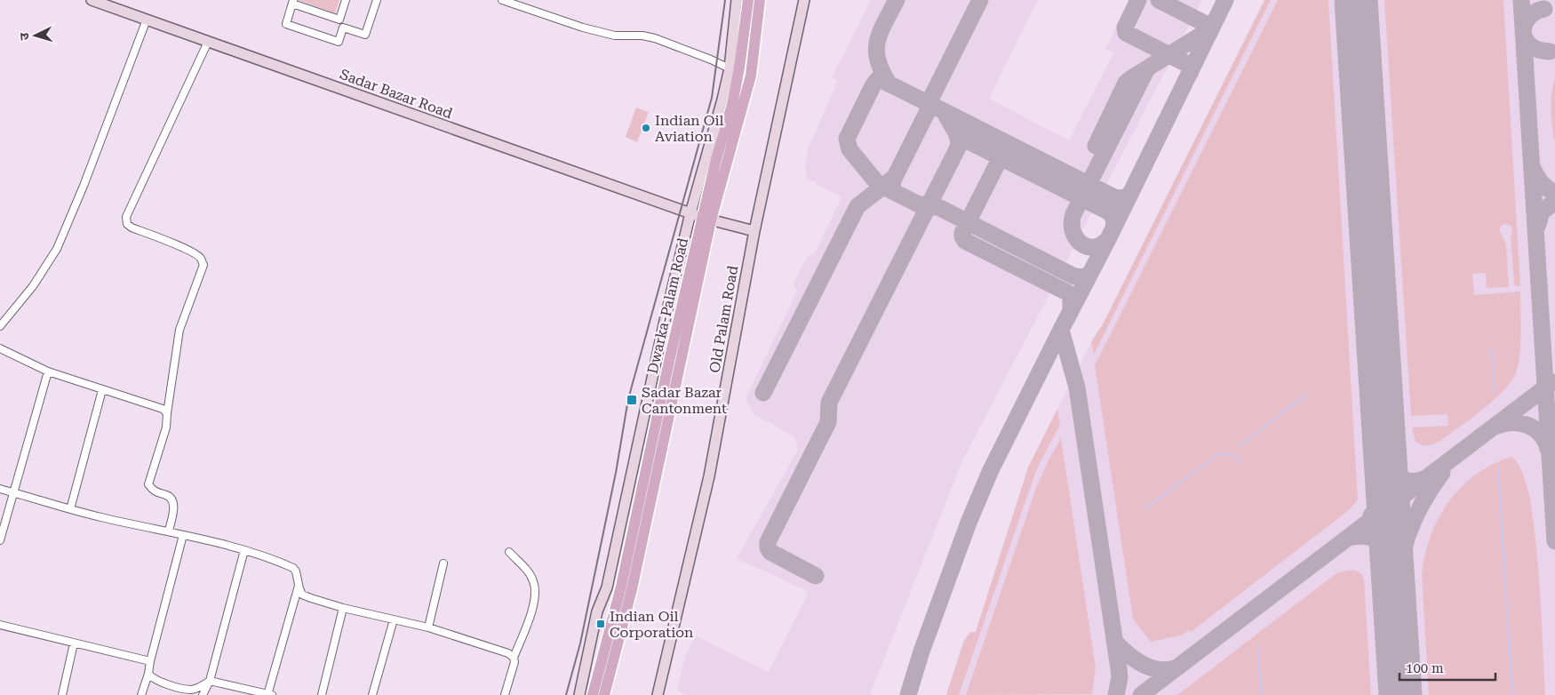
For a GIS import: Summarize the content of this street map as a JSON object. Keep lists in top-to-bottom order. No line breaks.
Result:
{"streets":{"main road":["Dwarka-Palam Road"],"street":["Sadar Bazar Road","Old Palam Road"]},"crossings":[["Sadar Bazar Road","Dwarka-Palam Road"],["Sadar Bazar Road","Old Palam Road"]],"places":{"other":["Indian Oil Aviation"],"transit":["Sadar Bazar Cantonment","Indian Oil Corporation"]},"scale_bar":"100 m","north":"left"}
